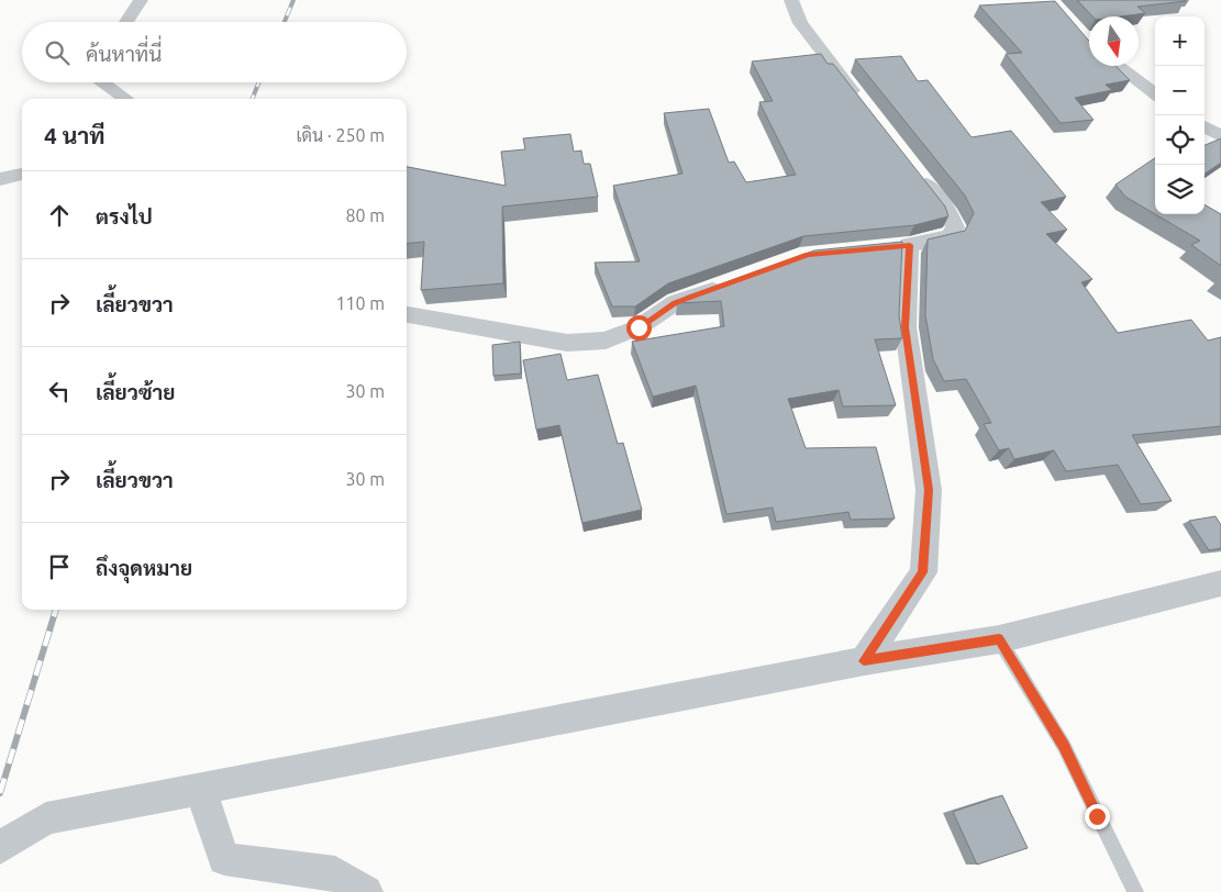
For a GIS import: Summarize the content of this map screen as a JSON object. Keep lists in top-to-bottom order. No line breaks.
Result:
{"north":"bottom","page":{"map_buttons":["+","−"],"search":"ค้นหาที่นี่","heading":["4 นาที","เดิน · 250 m"],"list":[["ตรงไป","80 m"],["เลี้ยวขวา","110 m"],["เลี้ยวซ้าย","30 m"],["เลี้ยวขวา","30 m"],"ถึงจุดหมาย"]}}
